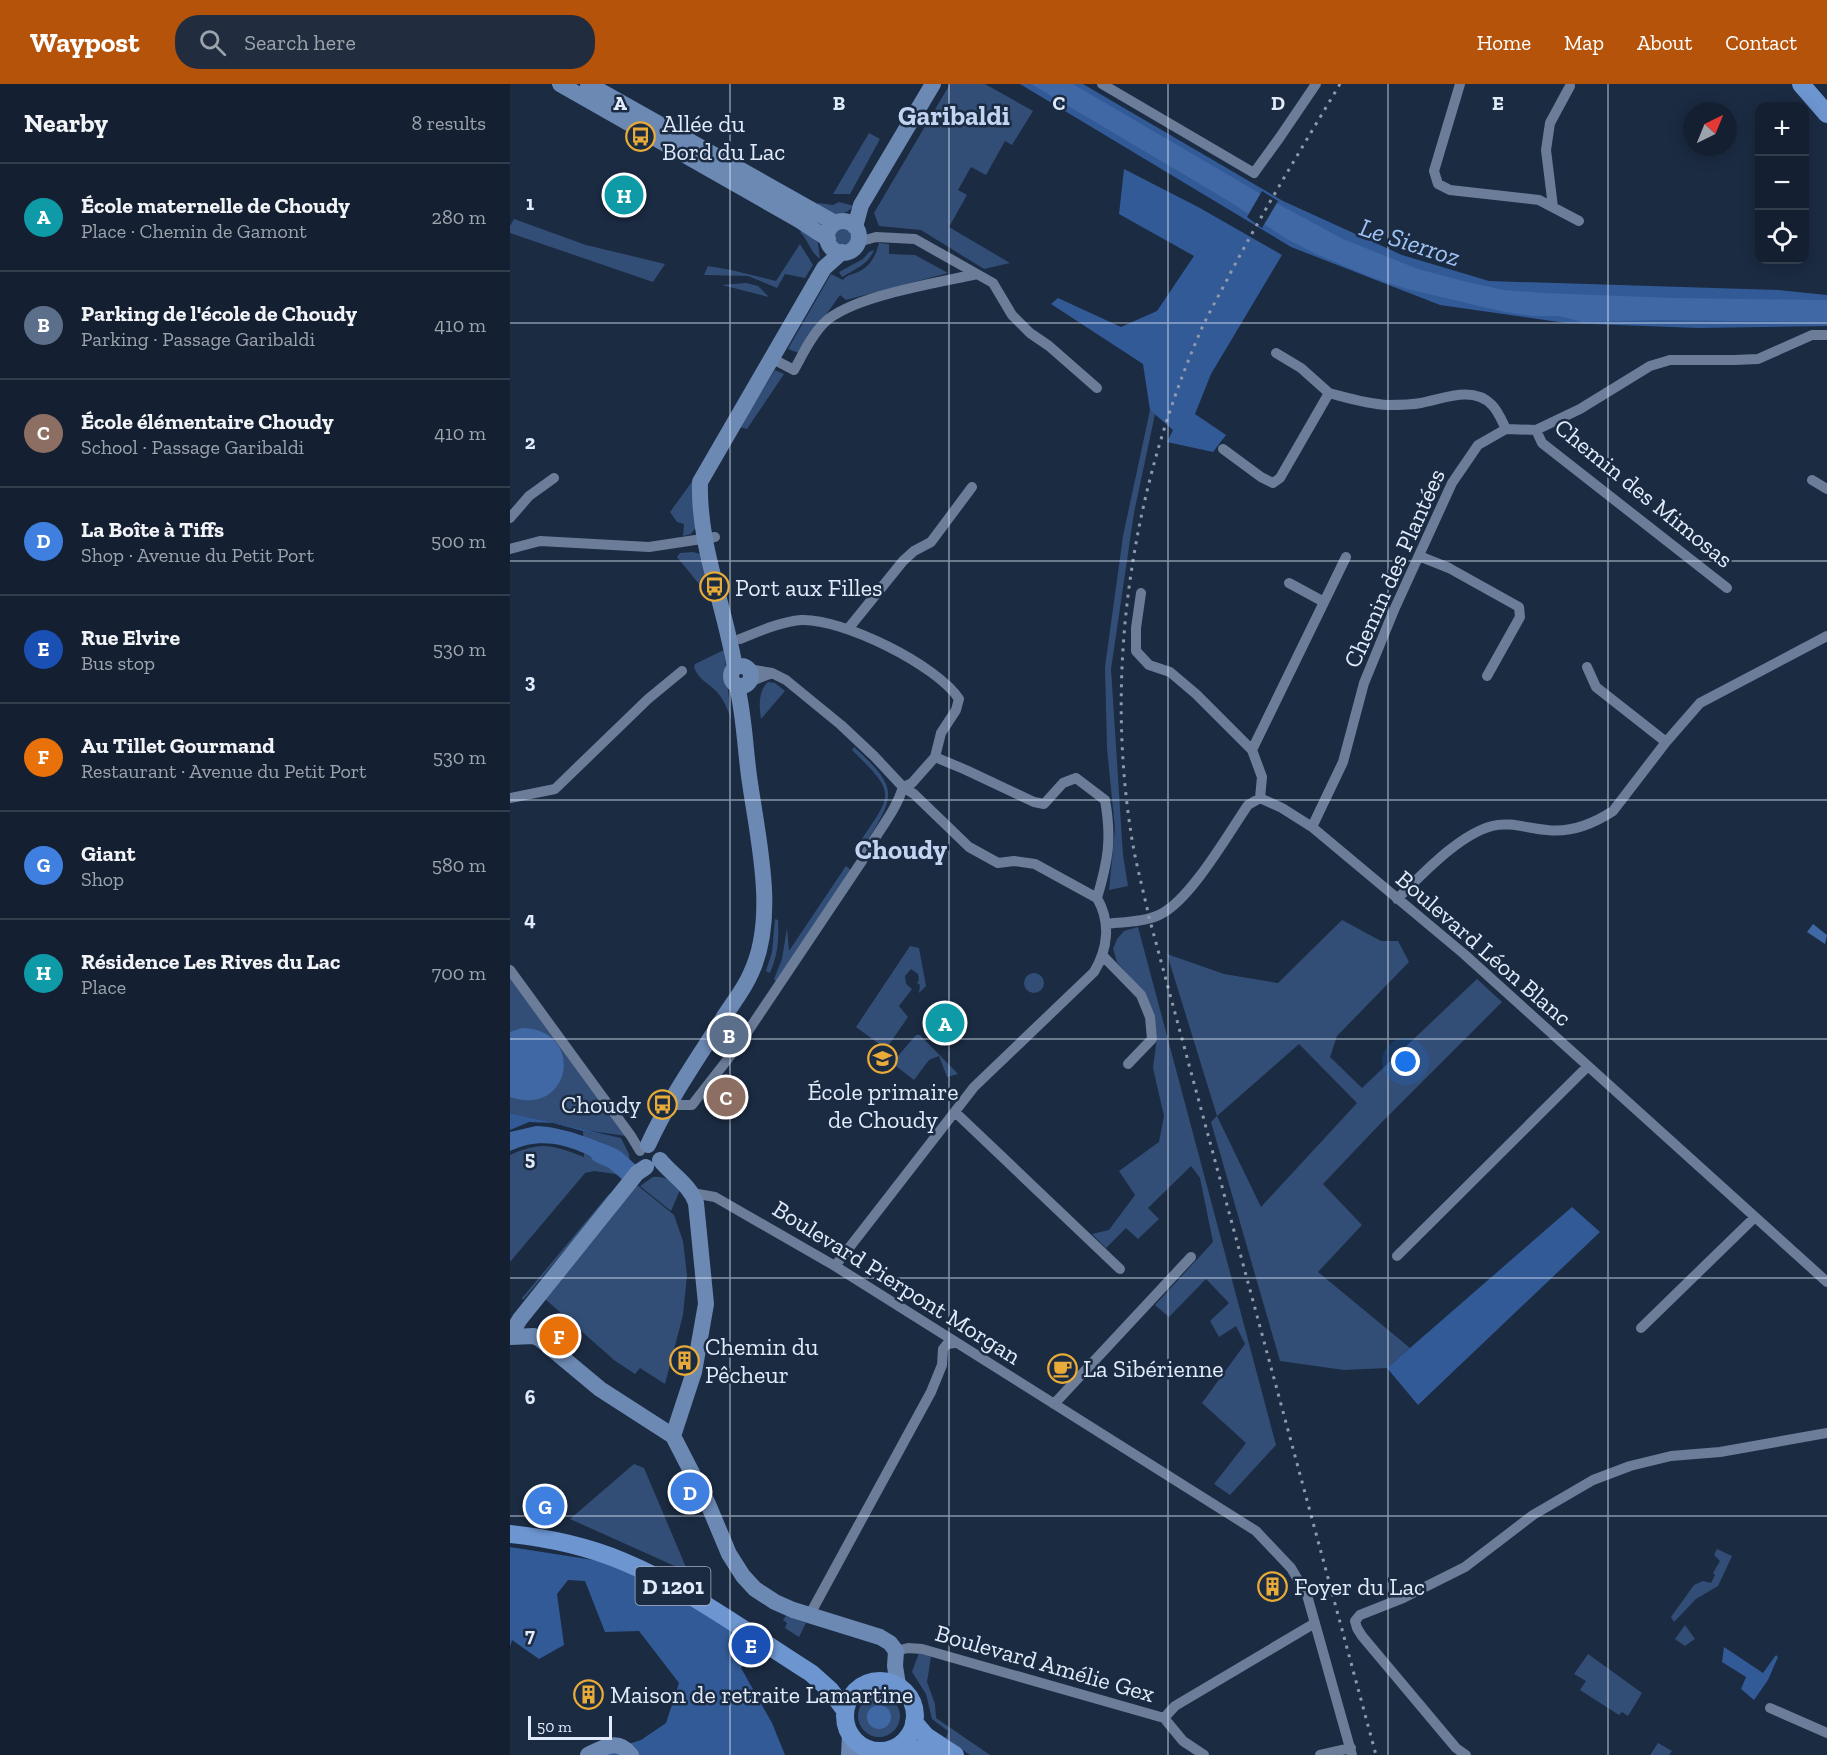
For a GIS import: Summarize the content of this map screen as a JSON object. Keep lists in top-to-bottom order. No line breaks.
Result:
{"streets":{"main road":["D 1201"],"street":["Chemin des Mimosas","Chemin des Plantées","Boulevard Léon Blanc","Boulevard Pierpont Morgan","Boulevard Amélie Gex"]},"crossings":[["Chemin des Plantées","Boulevard Léon Blanc"],["D 1201","Boulevard Amélie Gex"]],"districts":["Garibaldi","Choudy"],"water":["Le Sierroz"],"places":{"bus stop":["Allée du Bord du Lac","Port aux Filles","Choudy"],"school or university":["École primaire de Choudy"],"building":["Chemin du Pêcheur","Foyer du Lac","Maison de retraite Lamartine"],"cafe":["La Sibérienne"]},"scale_bar":"50 m","north":"top right","page":{"header":"Waypost","search":"Search here","nav":["Home","Map","About","Contact"],"heading":["Nearby","8 results"],"map_buttons":["+","−"],"list":[{"mark":"A","name":"École maternelle de Choudy","note":"Place · Chemin de Gamont","value":"280 m"},{"mark":"B","name":"Parking de l'école de Choudy","note":"Parking · Passage Garibaldi","value":"410 m"},{"mark":"C","name":"École élémentaire Choudy","note":"School · Passage Garibaldi","value":"410 m"},{"mark":"D","name":"La Boîte à Tiffs","note":"Shop · Avenue du Petit Port","value":"500 m"},{"mark":"E","name":"Rue Elvire","note":"Bus stop","value":"530 m"},{"mark":"F","name":"Au Tillet Gourmand","note":"Restaurant · Avenue du Petit Port","value":"530 m"},{"mark":"G","name":"Giant","note":"Shop","value":"580 m"},{"mark":"H","name":"Résidence Les Rives du Lac","note":"Place","value":"700 m"}],"pins":["H","A","B","C","F","D","G","E"],"scale":"50 m"},"grid":{"columns":["A","B","C","D","E"],"rows":["1","2","3","4","5","6","7"]}}
